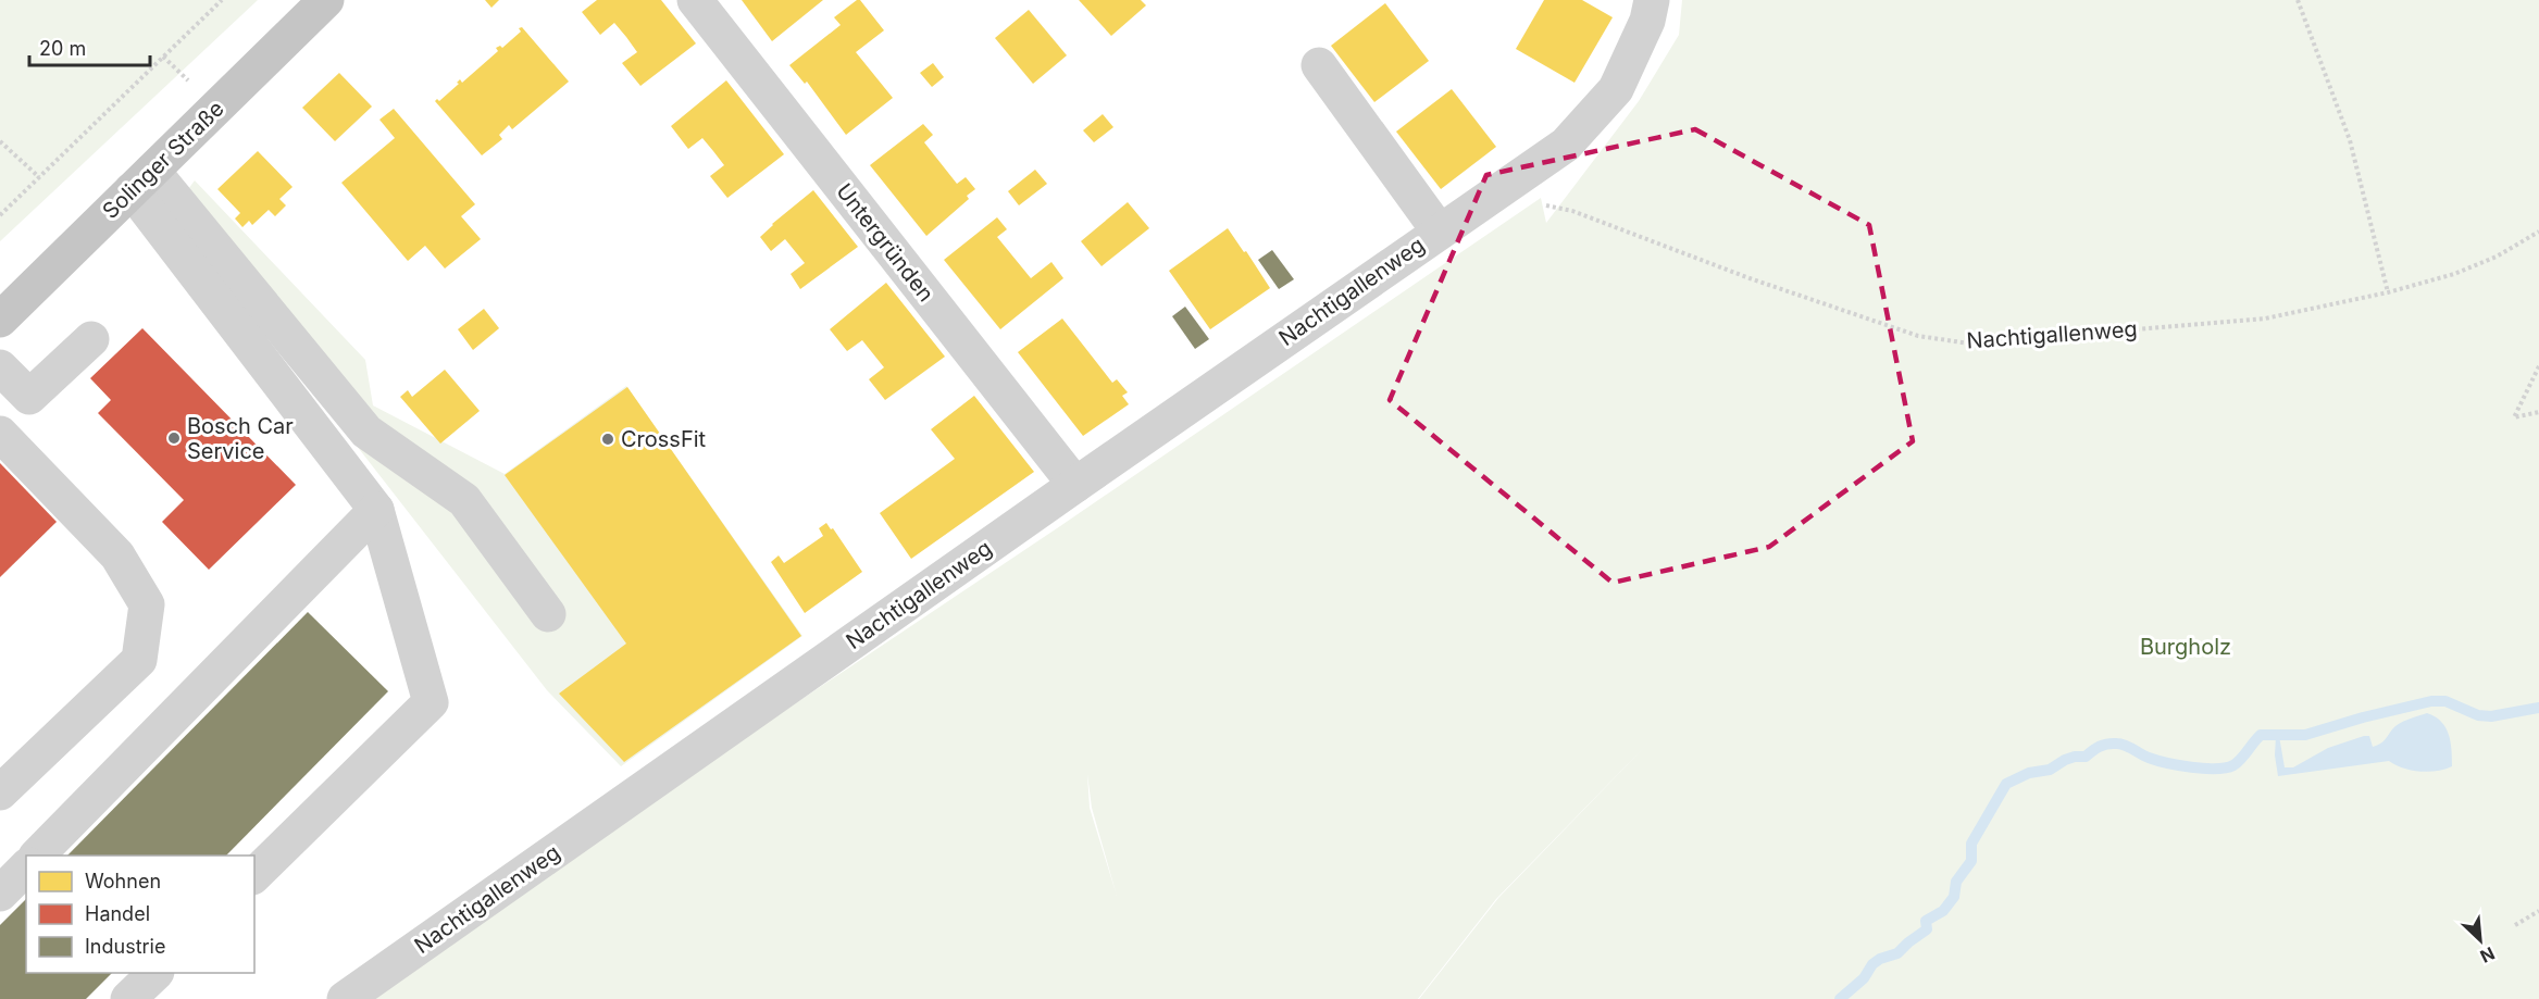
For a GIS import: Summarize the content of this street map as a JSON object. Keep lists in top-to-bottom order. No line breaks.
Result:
{"streets":{"main road":["Solinger Straße"],"street":["Untergründen","Nachtigallenweg"]},"crossings":[["Untergründen","Nachtigallenweg"]],"parks":["Burgholz"],"places":["Bosch Car Service","CrossFit"],"legend":["Wohnen","Handel","Industrie"],"scale_bar":"20 m","north":"bottom right"}
